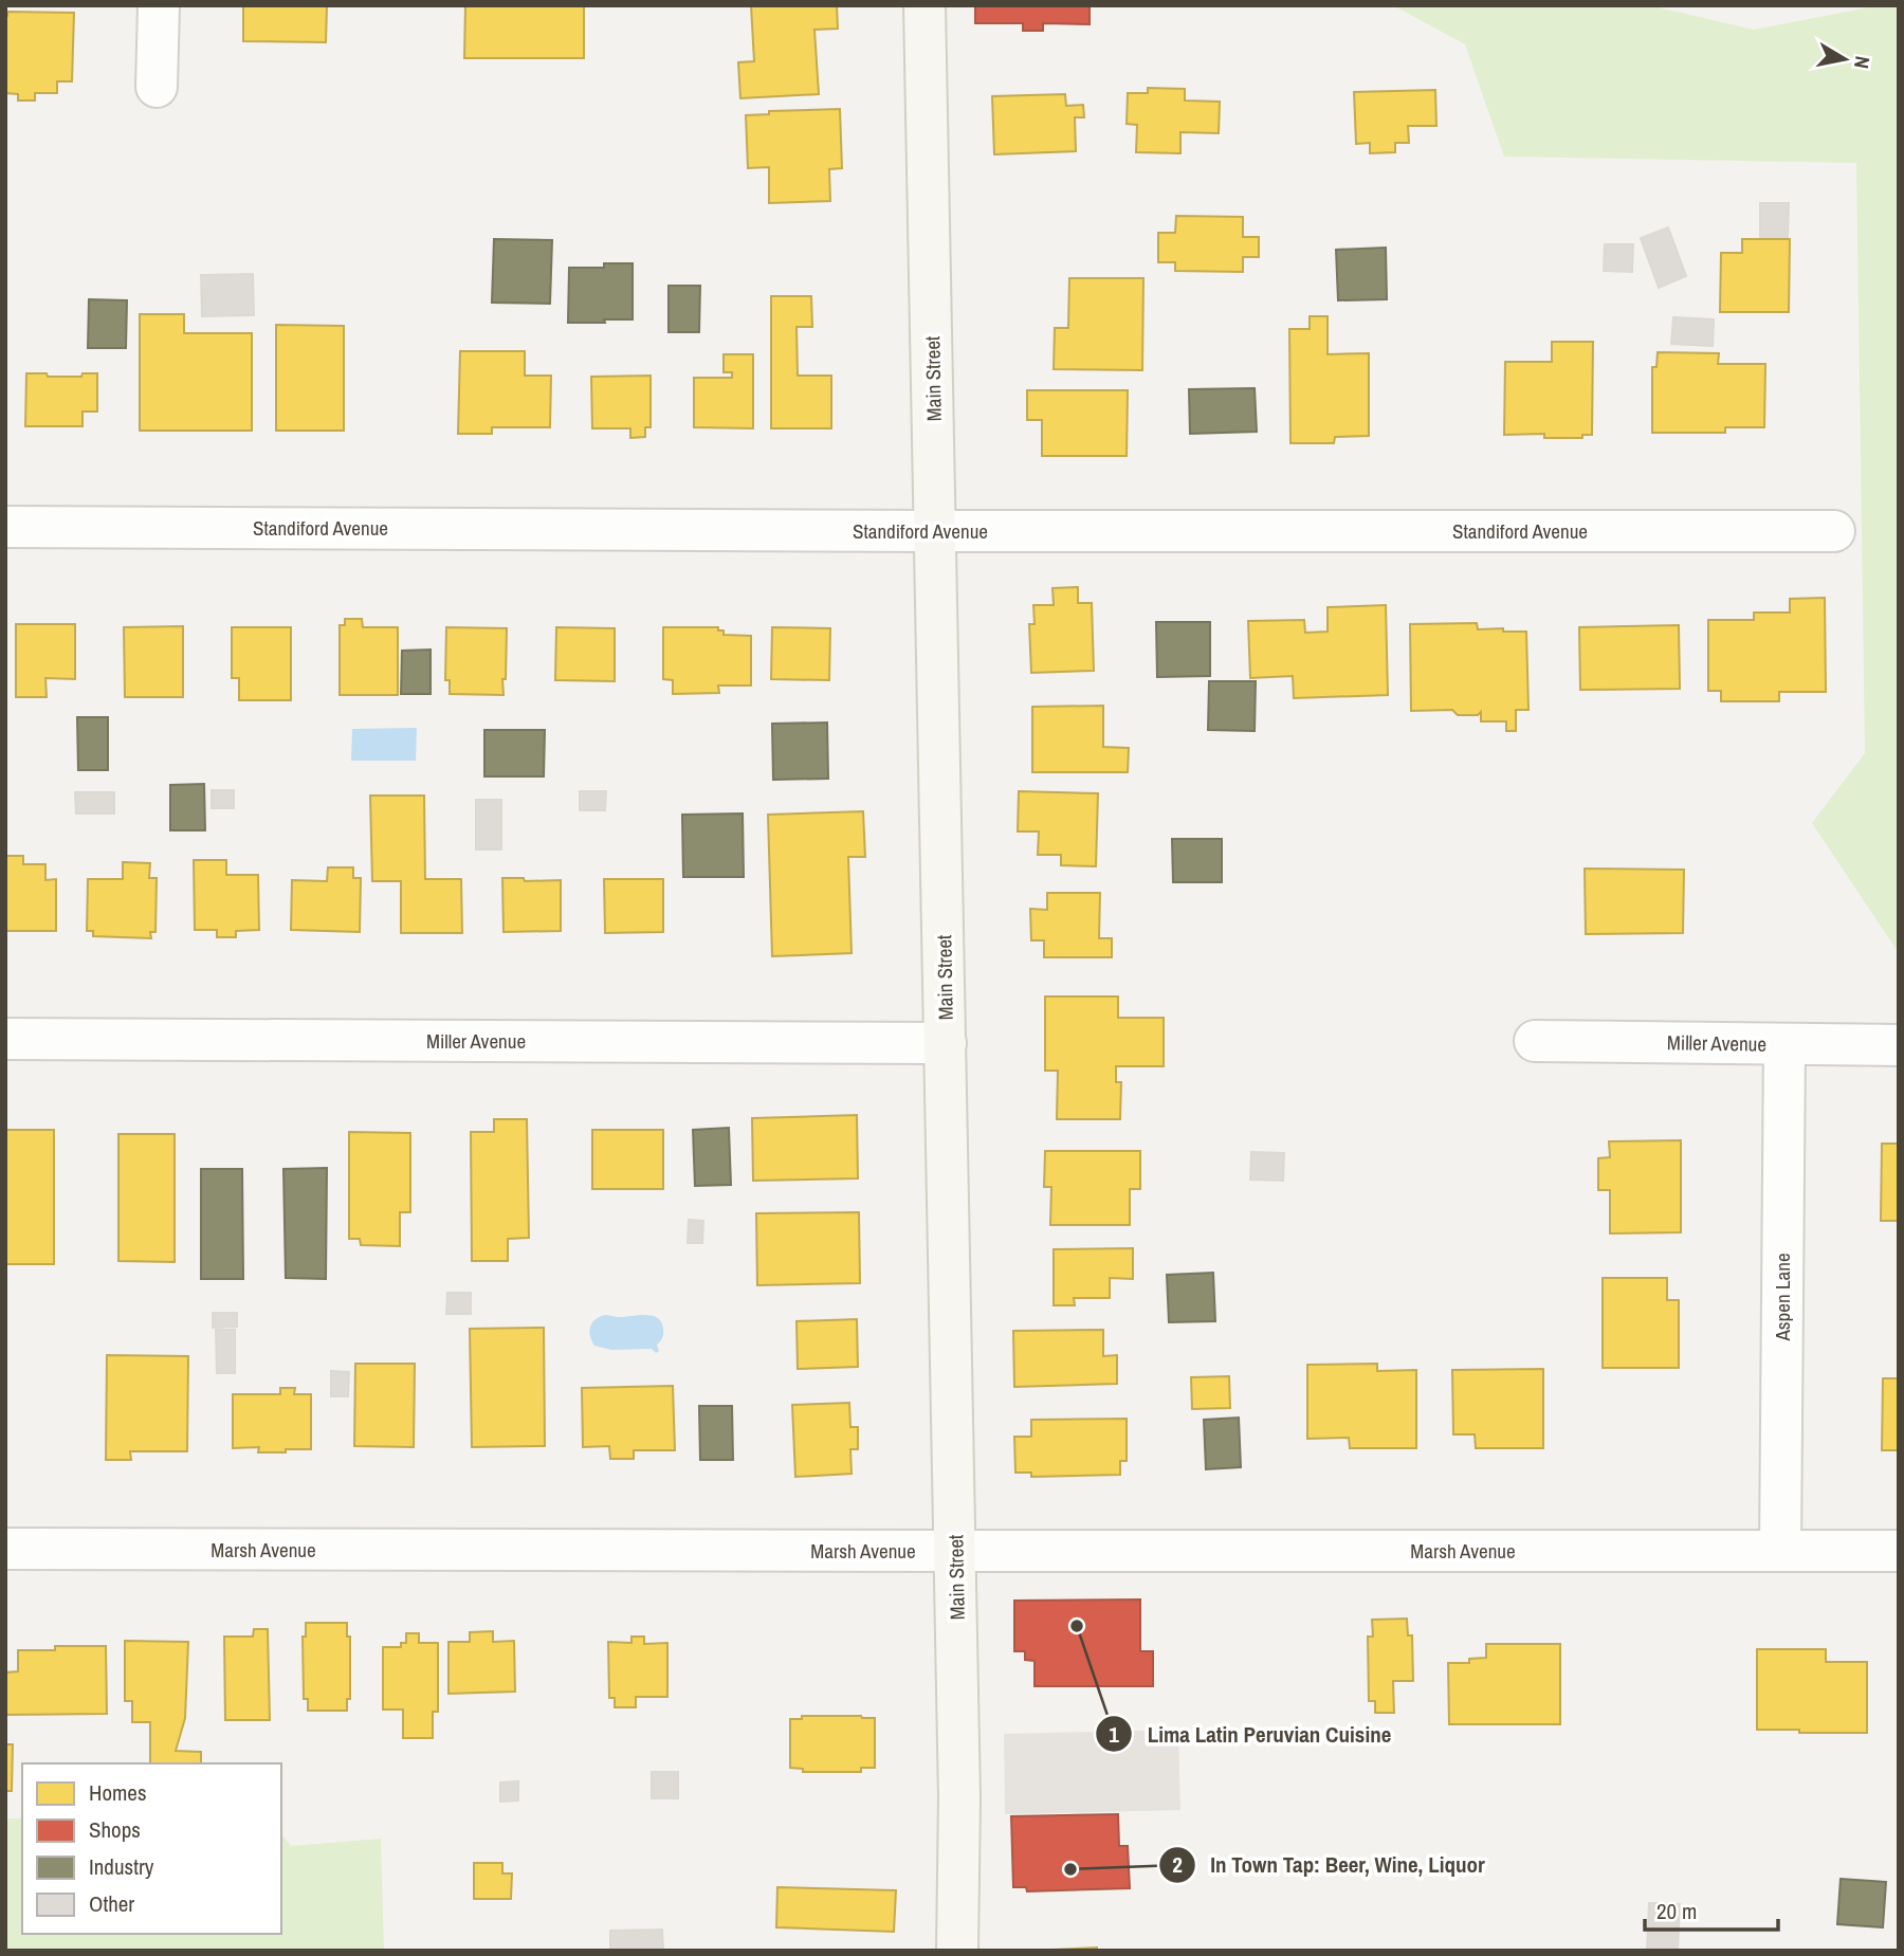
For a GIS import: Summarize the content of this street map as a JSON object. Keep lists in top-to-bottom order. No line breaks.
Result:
{"streets":{"main road":["Main Street"],"street":["Standiford Avenue","Miller Avenue","Aspen Lane","Marsh Avenue"]},"crossings":[["Main Street","Standiford Avenue"],["Main Street","Miller Avenue"],["Main Street","Marsh Avenue"],["Miller Avenue","Aspen Lane"],["Aspen Lane","Marsh Avenue"]],"places":["Lima Latin Peruvian Cuisine","In Town Tap: Beer, Wine, Liquor"],"legend":["Homes","Shops","Industry","Other"],"scale_bar":"20 m","north":"right"}
